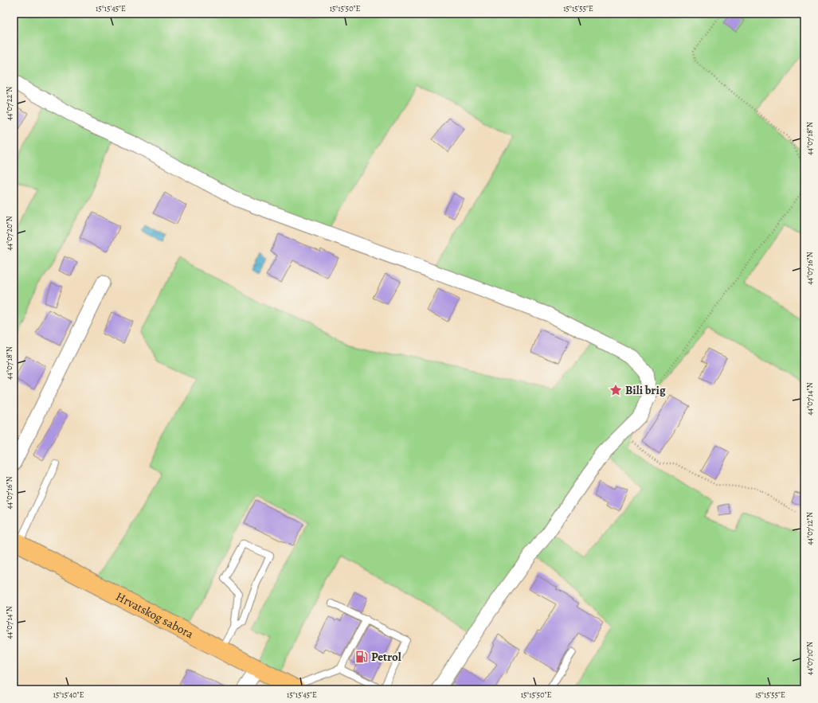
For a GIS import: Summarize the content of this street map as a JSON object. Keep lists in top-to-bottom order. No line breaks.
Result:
{"streets":{"main road":["Hrvatskog sabora"]},"places":{"place":["Bili brig"],"fuel station":["Petrol"]},"coordinates":["15°15'45\"E","15°15'50\"E","15°15'55\"E","44°07'22\"N","44°07'18\"N","44°07'20\"N","44°07'16\"N","44°07'14\"N","44°07'12\"N","44°07'10\"N","15°15'40\"E"]}
